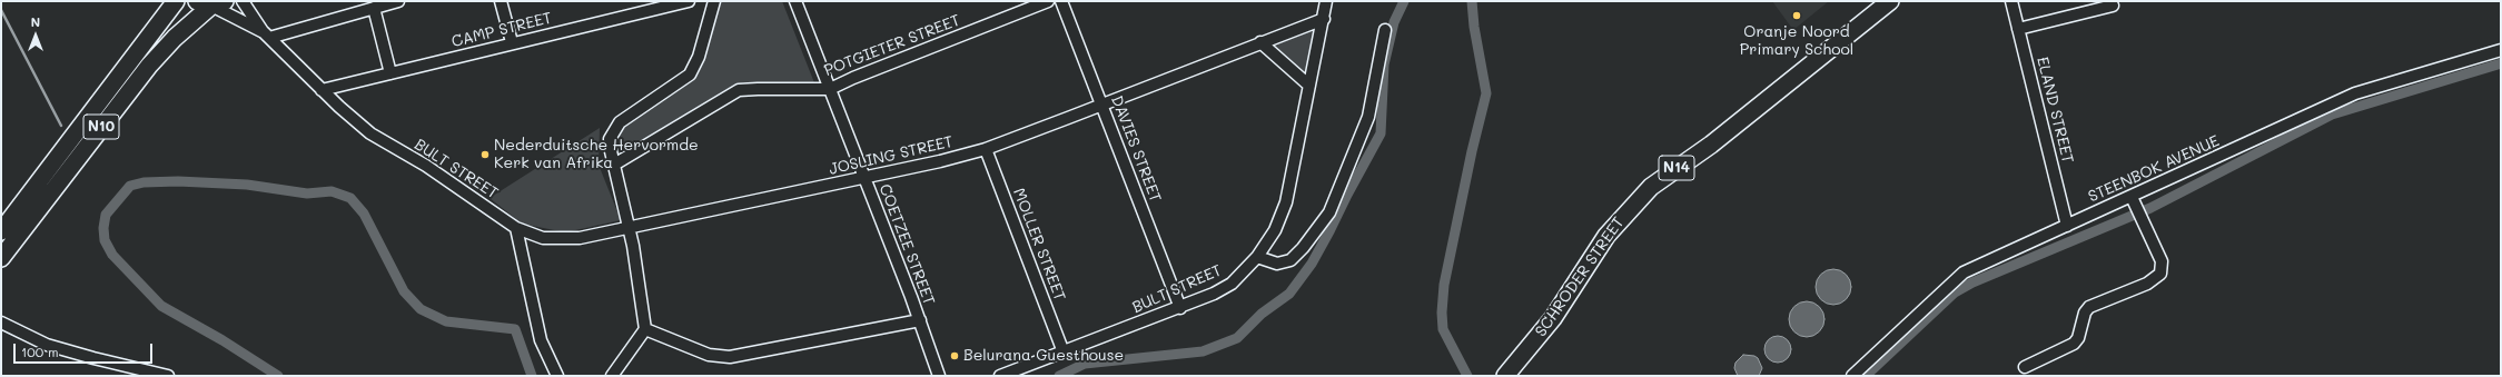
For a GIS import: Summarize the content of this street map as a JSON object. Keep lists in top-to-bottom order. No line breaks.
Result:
{"streets":{"highway":["N10","N14","SCHRODER STREET"],"street":["CAMP STREET","POTGIETER STREET","ELAND STREET","DAVIES STREET","JOSLING STREET","BULT STREET","STEENBOK AVENUE","COETZEE STREET","MOLLER STREET"]},"crossings":[["CAMP STREET","BULT STREET"],["POTGIETER STREET","COETZEE STREET"],["ELAND STREET","STEENBOK AVENUE"],["N10","BULT STREET"],["DAVIES STREET","JOSLING STREET"],["DAVIES STREET","BULT STREET"],["JOSLING STREET","BULT STREET"],["JOSLING STREET","COETZEE STREET"],["JOSLING STREET","MOLLER STREET"],["BULT STREET","MOLLER STREET"]],"places":["Oranje Noord Primary School","Nederduitsche Hervormde Kerk van Afrika","Belurana Guesthouse"],"scale_bar":"100 m","north":"top"}
